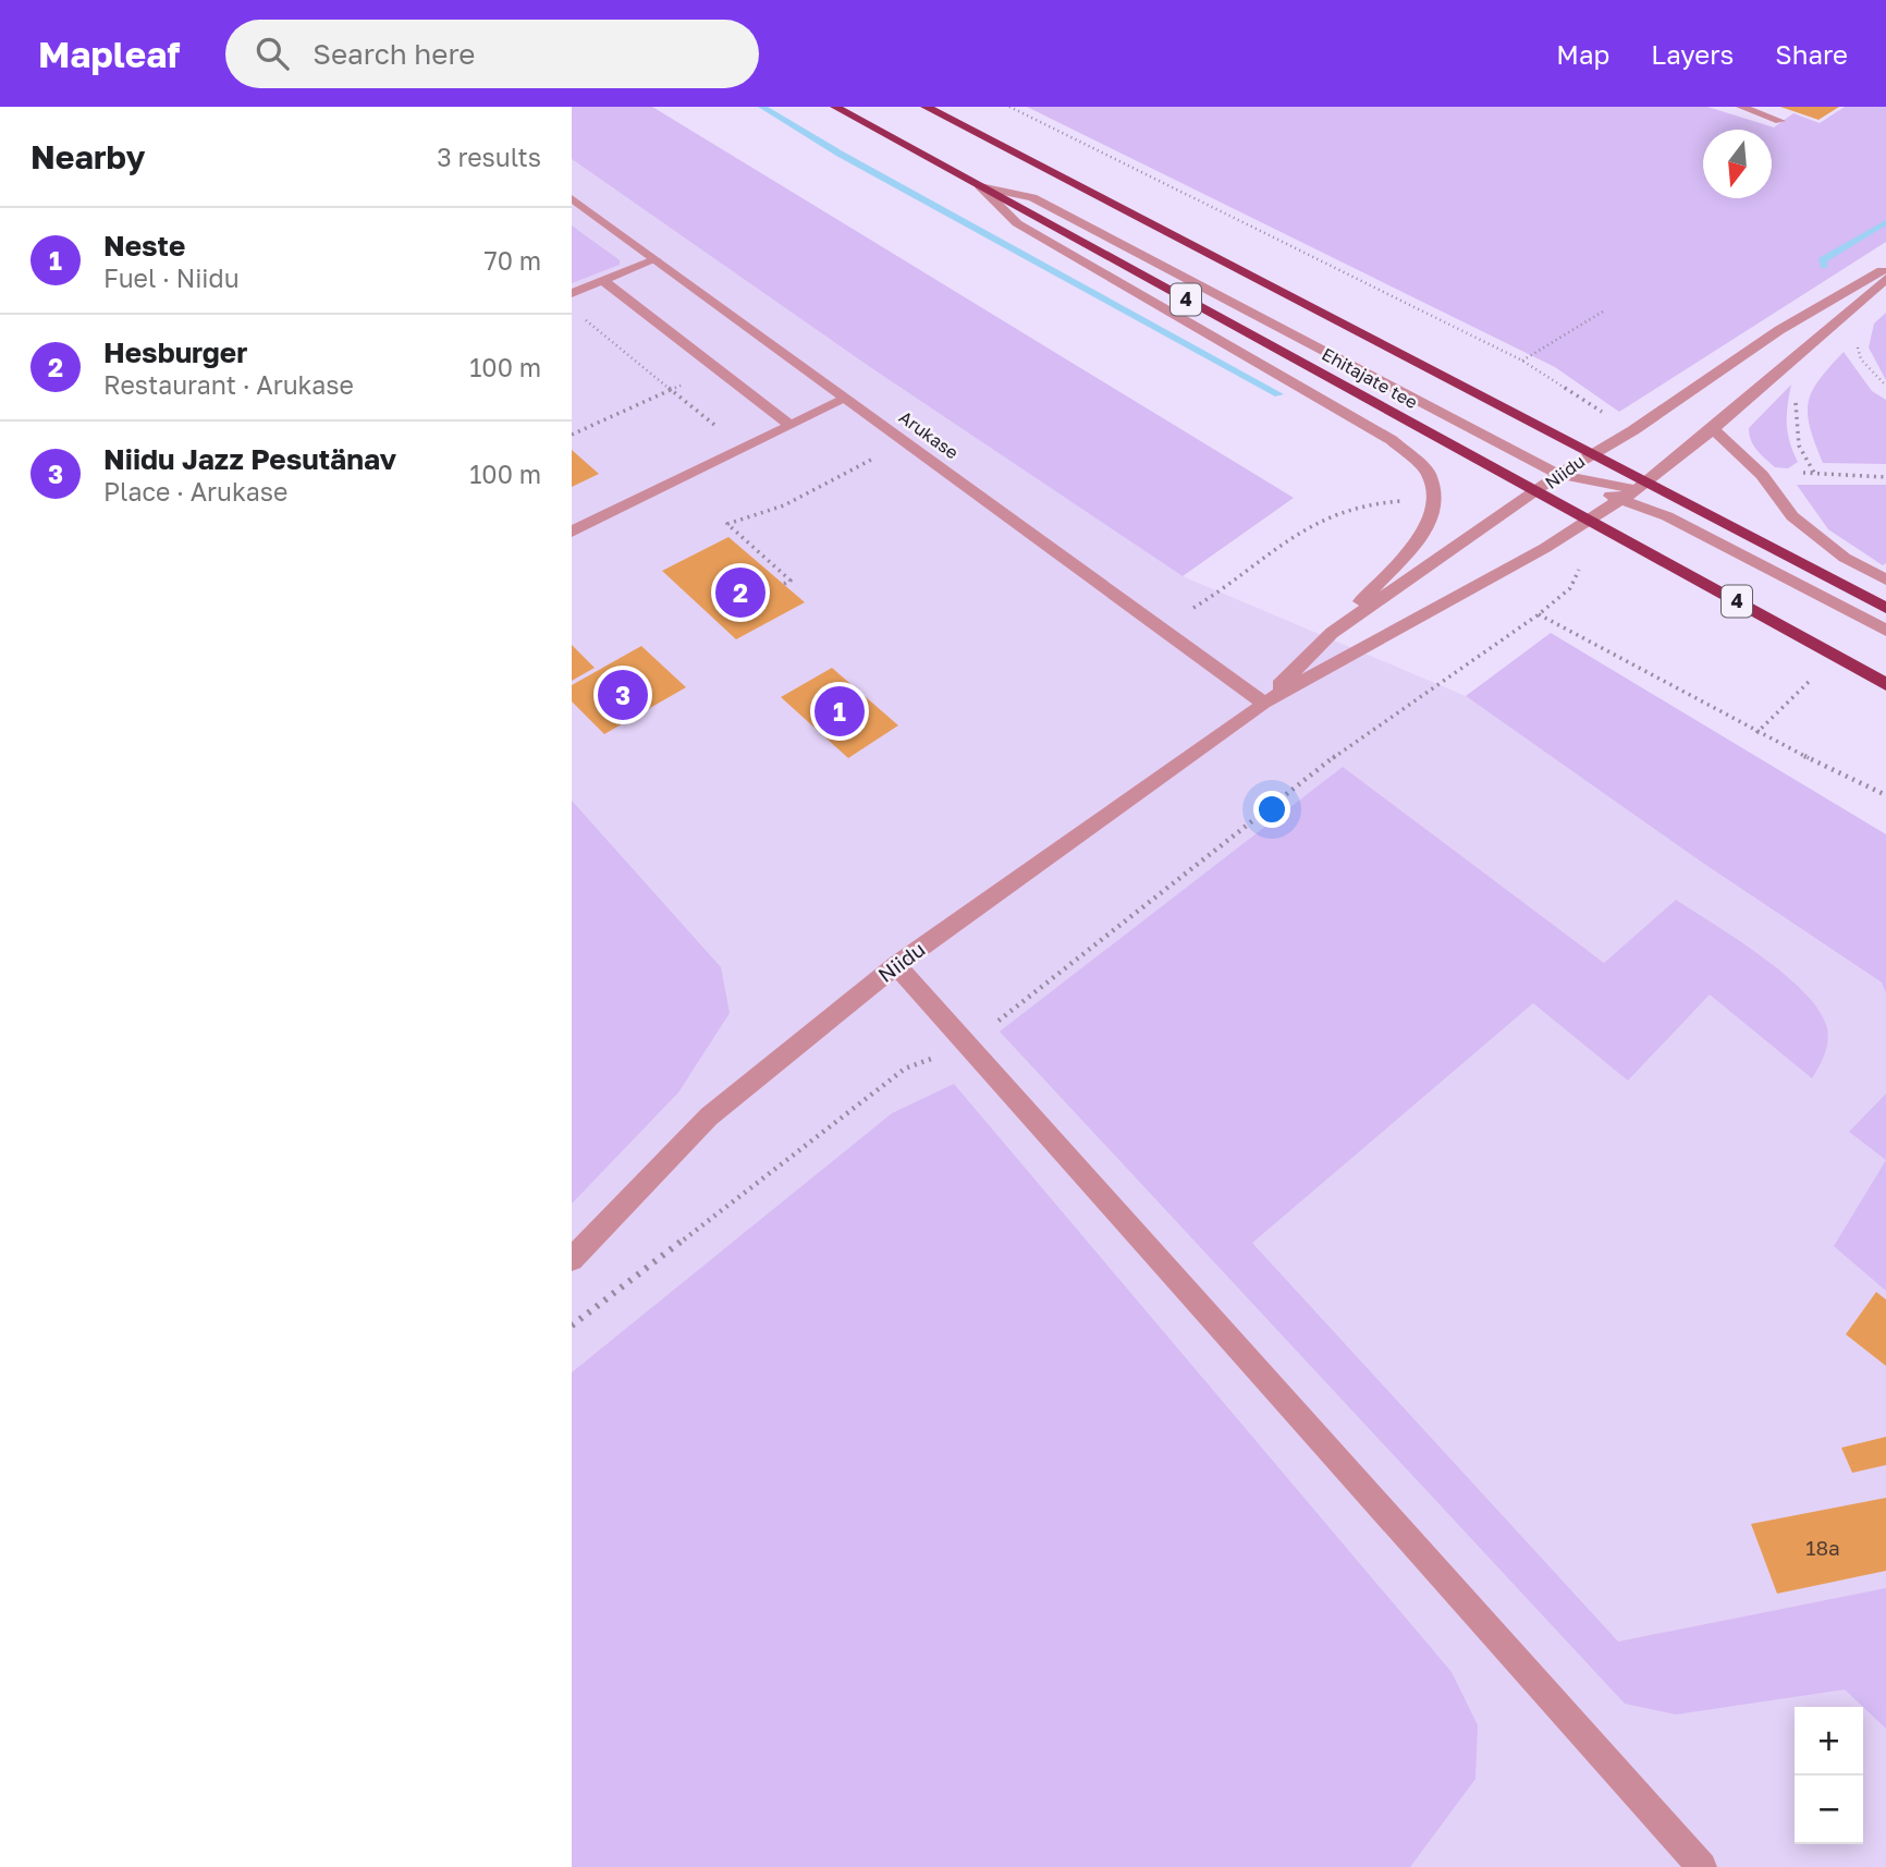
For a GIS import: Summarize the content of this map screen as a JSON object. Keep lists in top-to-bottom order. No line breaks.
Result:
{"streets":{"highway":["4","Ehitajate tee"],"street":["Arukase","Niidu"]},"crossings":[["Ehitajate tee","Niidu"],["Arukase","Niidu"]],"house_numbers":["18a"],"north":"bottom","page":{"header":"Mapleaf","search":"Search here","nav":["Map","Layers","Share"],"heading":["Nearby","3 results"],"list":[{"mark":"1","name":"Neste","note":"Fuel · Niidu","value":"70 m"},{"mark":"2","name":"Hesburger","note":"Restaurant · Arukase","value":"100 m"},{"mark":"3","name":"Niidu Jazz Pesutänav","note":"Place · Arukase","value":"100 m"}],"pins":["2","3","1"],"map_buttons":["+","−"]}}
